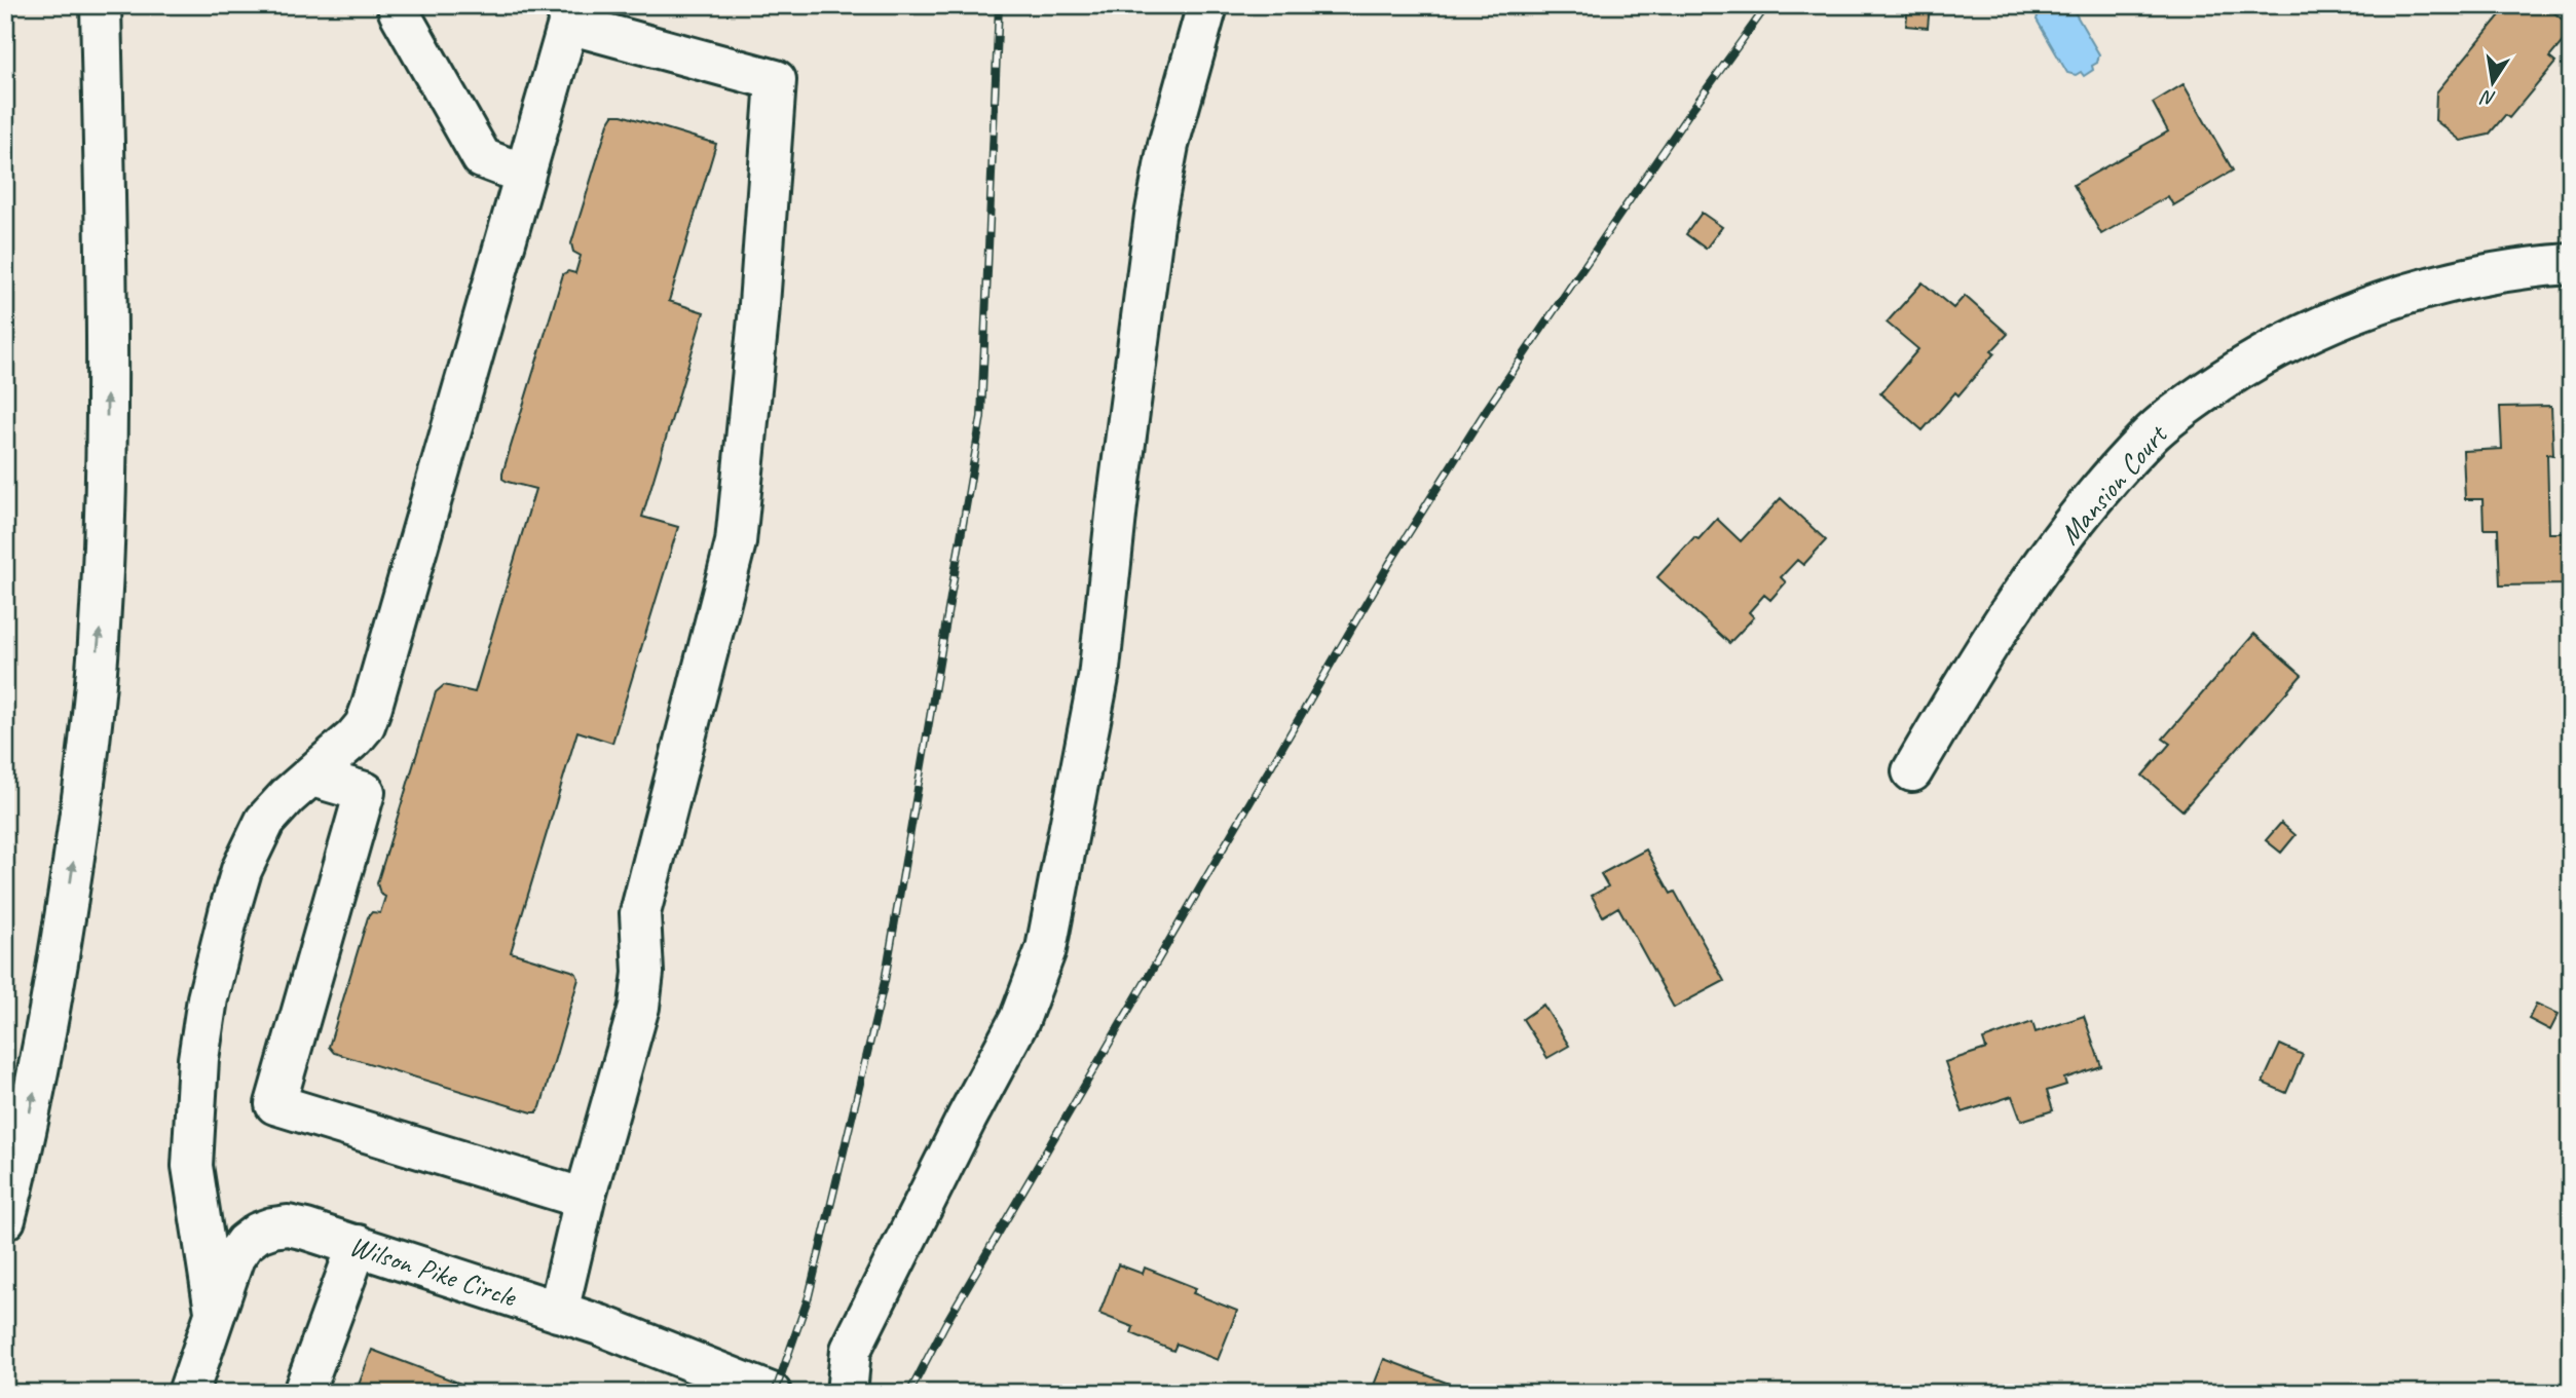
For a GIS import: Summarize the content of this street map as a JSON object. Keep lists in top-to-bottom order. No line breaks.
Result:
{"streets":{"main road":["Mansion Court","Wilson Pike Circle"]},"north":"bottom"}
